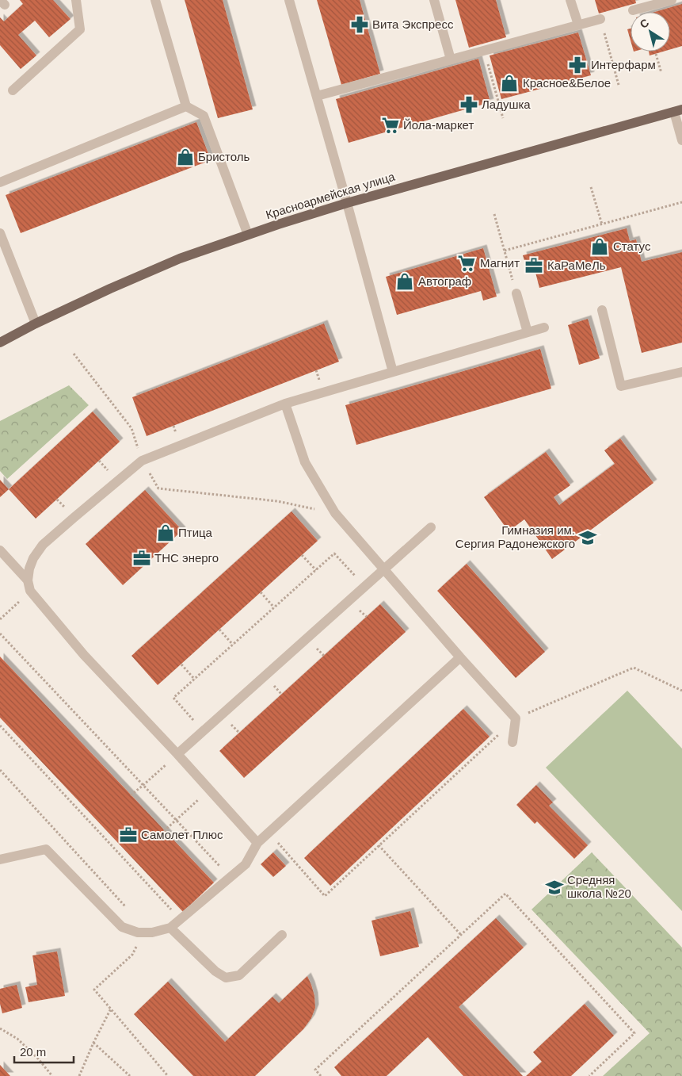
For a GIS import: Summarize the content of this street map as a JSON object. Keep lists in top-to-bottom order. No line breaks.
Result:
{"streets":{"main road":["Красноармейская улица"]},"places":{"pharmacy":["Вита Экспресс","Интерфарм","Ладушка"],"shop":["Красное&Белое","Бристоль","Статус","Автограф","Птица"],"supermarket":["Йола-маркет","Магнит"],"office":["КаРаМеЛь","ТНС энерго","Самолет Плюс"],"school or university":["Гимназия им. Сергия Радонежского","Средняя школа №20"]},"scale_bar":"20 m","north":"top left"}
